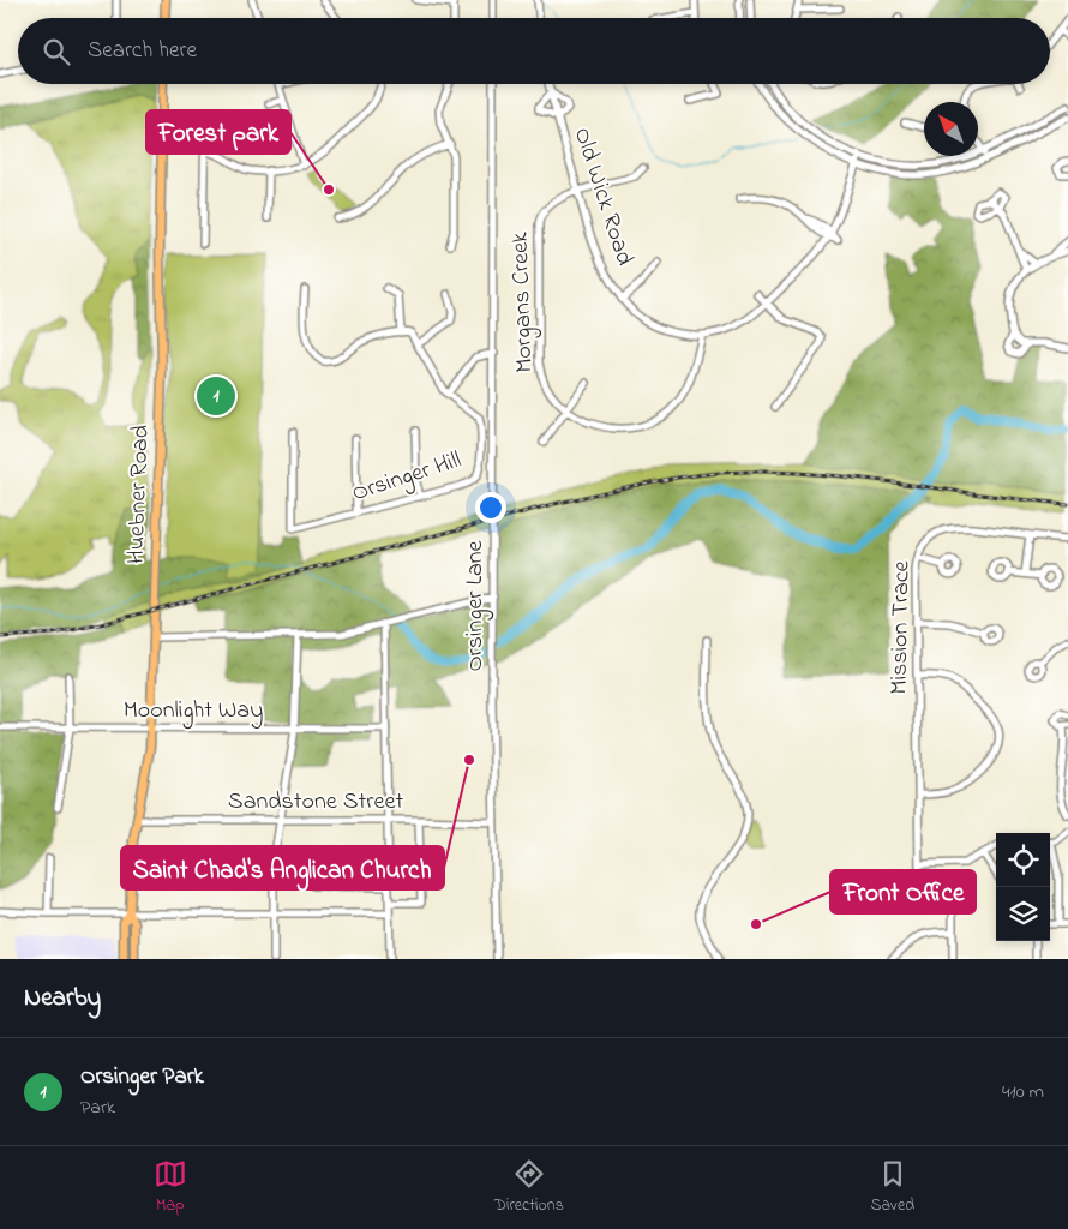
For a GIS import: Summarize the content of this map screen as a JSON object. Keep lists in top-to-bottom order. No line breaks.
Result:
{"streets":{"main road":["Huebner Road"],"street":["Old Wick Road","Morgans Creek","Orsinger Hill","Orsinger Lane","Mission Trace","Moonlight Way","Sandstone Street"]},"crossings":[["Old Wick Road","Morgans Creek"],["Huebner Road","Moonlight Way"],["Huebner Road","Sandstone Street"],["Orsinger Lane","Sandstone Street"]],"places":["Forest park","Saint Chad's Anglican Church","Front Office"],"north":"top left","page":{"search":"Search here","pins":"1","heading":"Nearby","list":[{"mark":"1","name":"Orsinger Park","note":"Park","value":"410 m"}],"nav":["Map","Directions","Saved"]}}
